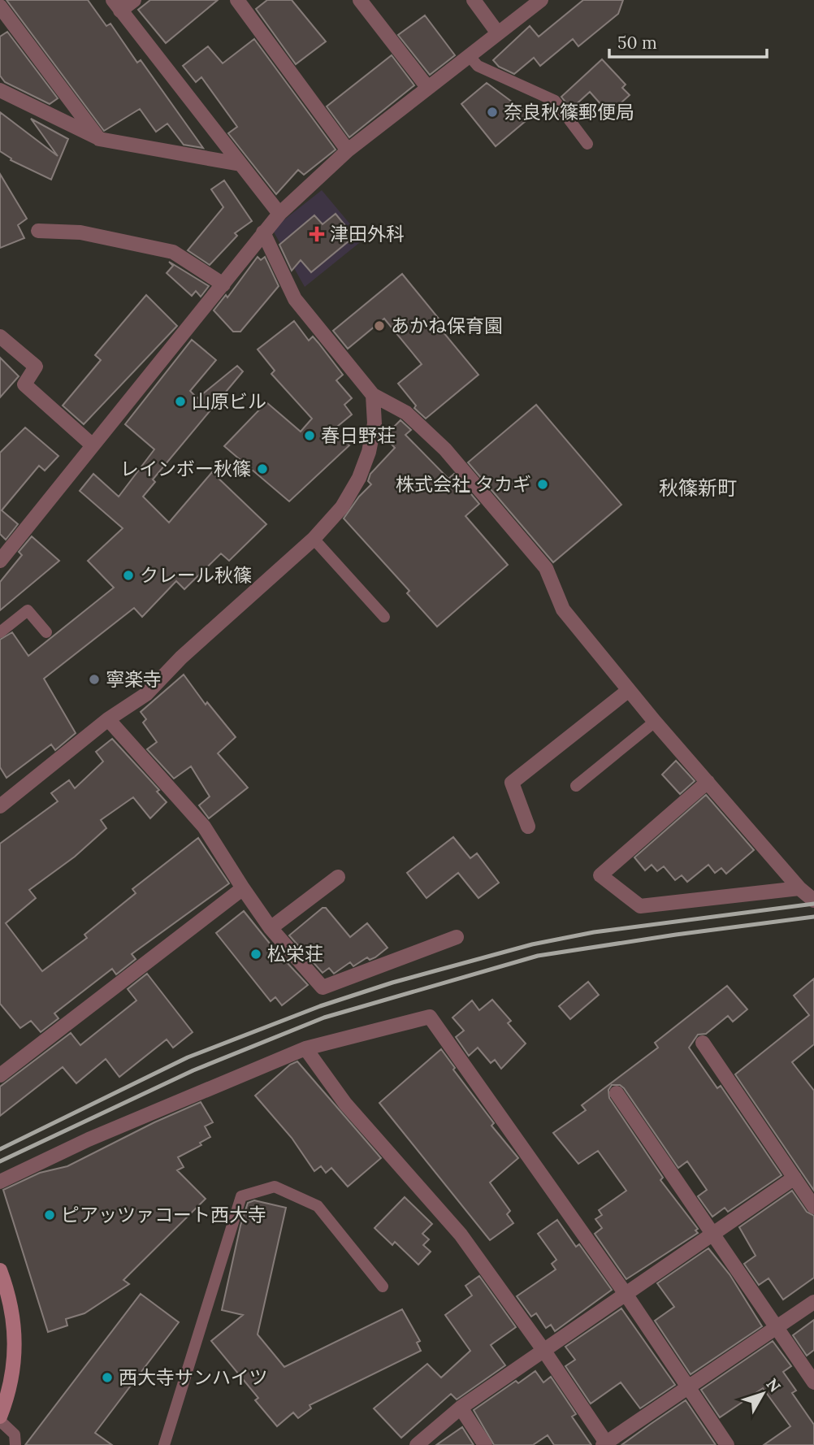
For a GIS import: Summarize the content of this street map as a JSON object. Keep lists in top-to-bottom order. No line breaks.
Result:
{"districts":["秋篠新町"],"places":{"other":["奈良秋篠郵便局","あかね保育園","山原ビル","春日野荘","レインボー秋篠","株式会社 タカギ","クレール秋篠","寧楽寺","松栄荘","ピアッツァコート西大寺","西大寺サンハイツ"],"health":["津田外科"]},"scale_bar":"50 m","north":"top right"}
